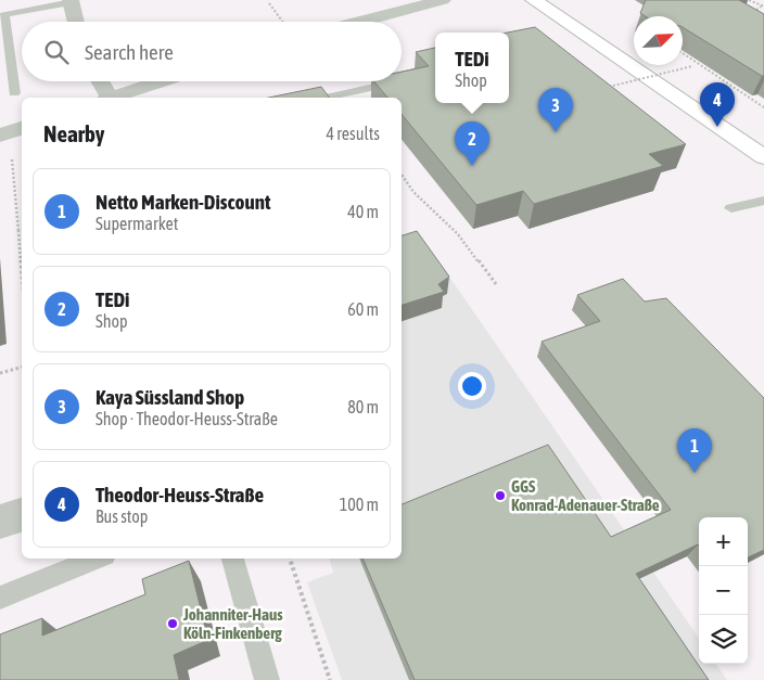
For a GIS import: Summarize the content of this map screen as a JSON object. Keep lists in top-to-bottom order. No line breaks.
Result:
{"places":["GGS Konrad-Adenauer-Straße","Johanniter-Haus Köln-Finkenberg"],"north":"top right","page":{"search":"Search here","popup":["TEDi","Shop"],"pins":["4","3","2","1"],"heading":["Nearby","4 results"],"list":[{"mark":"1","name":"Netto Marken-Discount","note":"Supermarket","value":"40 m"},{"mark":"2","name":"TEDi","note":"Shop","value":"60 m"},{"mark":"3","name":"Kaya Süssland Shop","note":"Shop · Theodor-Heuss-Straße","value":"80 m"},{"mark":"4","name":"Theodor-Heuss-Straße","note":"Bus stop","value":"100 m"}],"map_buttons":["+","−"]}}
